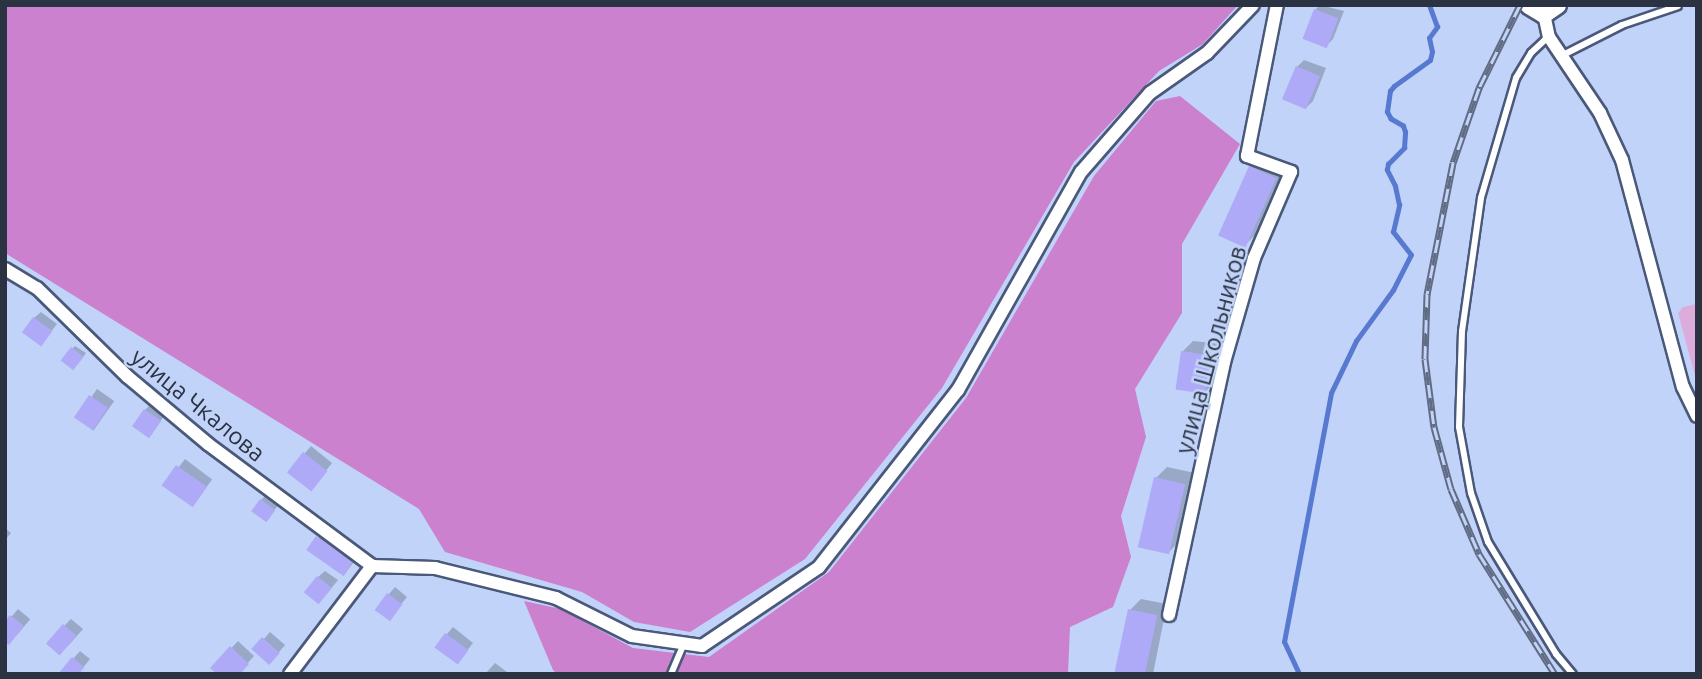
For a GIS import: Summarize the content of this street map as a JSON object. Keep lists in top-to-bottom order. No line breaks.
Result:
{"streets":{"street":["улица Школьников","улица Чкалова"]}}
